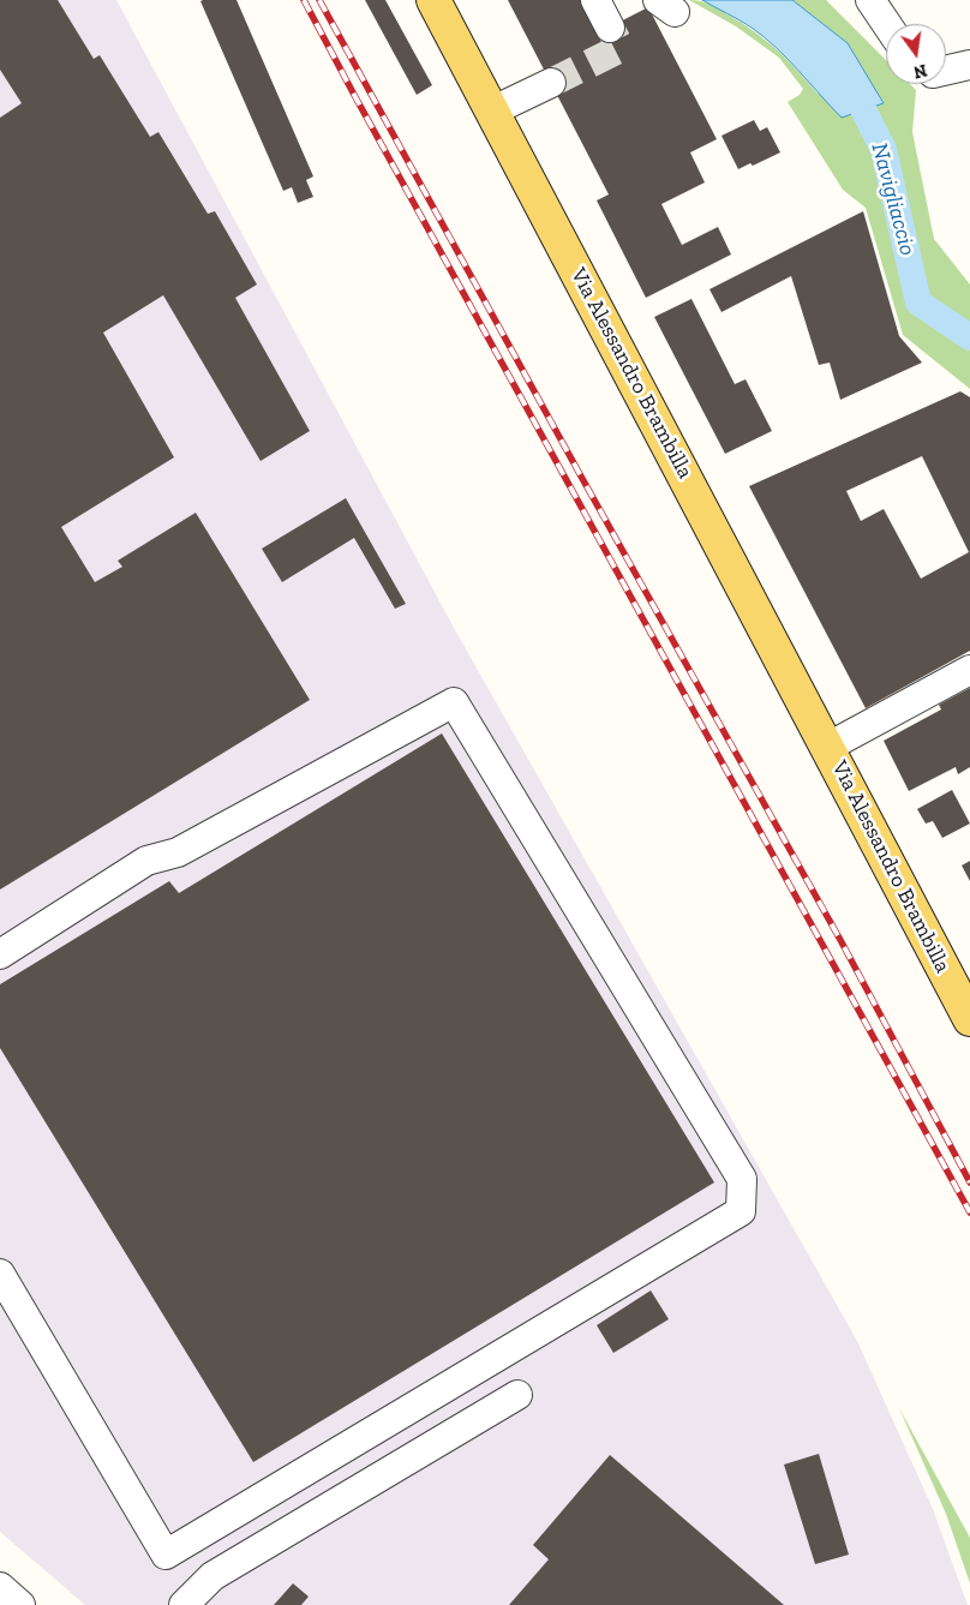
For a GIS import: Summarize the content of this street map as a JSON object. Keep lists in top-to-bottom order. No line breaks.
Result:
{"streets":{"main road":["Via Alessandro Brambilla"]},"water":["Navigliaccio"],"north":"bottom"}
